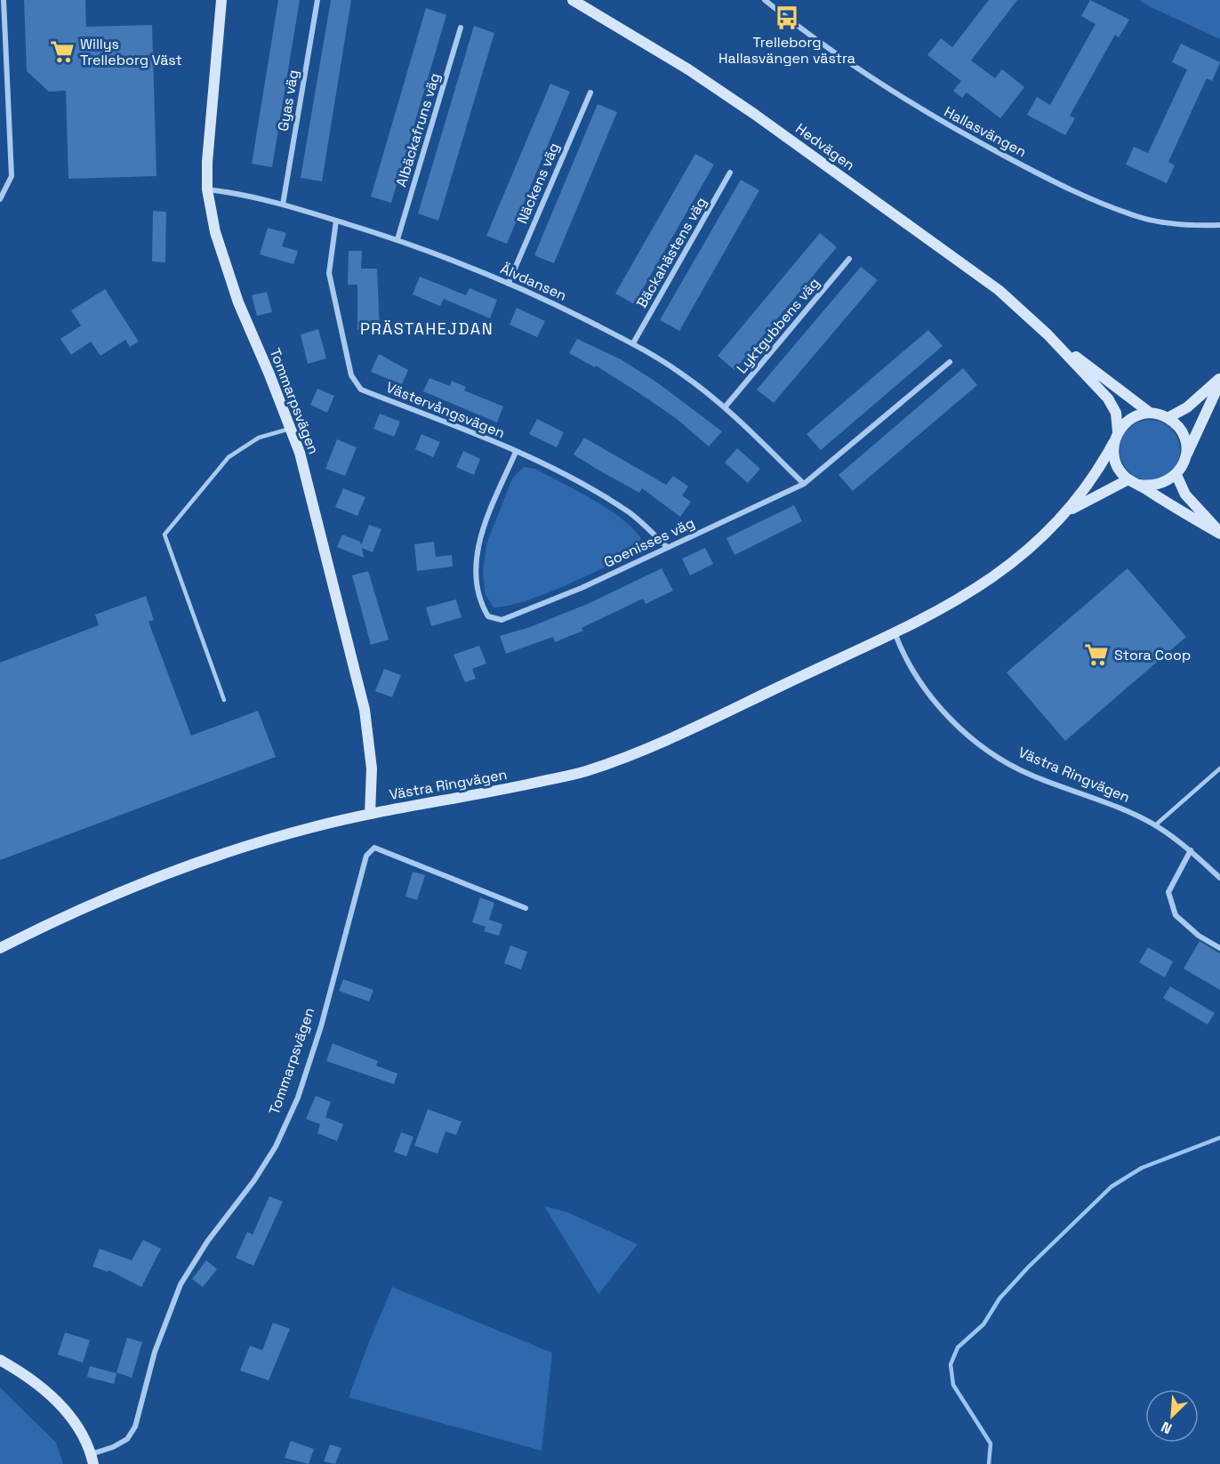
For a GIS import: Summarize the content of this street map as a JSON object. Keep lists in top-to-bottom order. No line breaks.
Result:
{"streets":{"main road":["Hedvägen","Tommarpsvägen","Västra Ringvägen"],"street":["Gyas väg","Albäckafruns väg","Hallasvängen","Näckens väg","Bäckahästens väg","Älvdansen","Lyktgubbens väg","Västervångsvägen","Goenisses väg"]},"crossings":[["Gyas väg","Älvdansen"],["Albäckafruns väg","Älvdansen"],["Hedvägen","Västra Ringvägen"],["Näckens väg","Älvdansen"],["Bäckahästens väg","Älvdansen"],["Älvdansen","Lyktgubbens väg"],["Älvdansen","Tommarpsvägen"],["Älvdansen","Västervångsvägen"],["Älvdansen","Goenisses väg"],["Tommarpsvägen","Västra Ringvägen"],["Västervångsvägen","Goenisses väg"]],"districts":["PRÄSTAHEJDAN"],"places":{"bus stop":["Trelleborg Hallasvängen västra"],"supermarket":["Willys Trelleborg Väst","Stora Coop"]},"north":"bottom left"}
